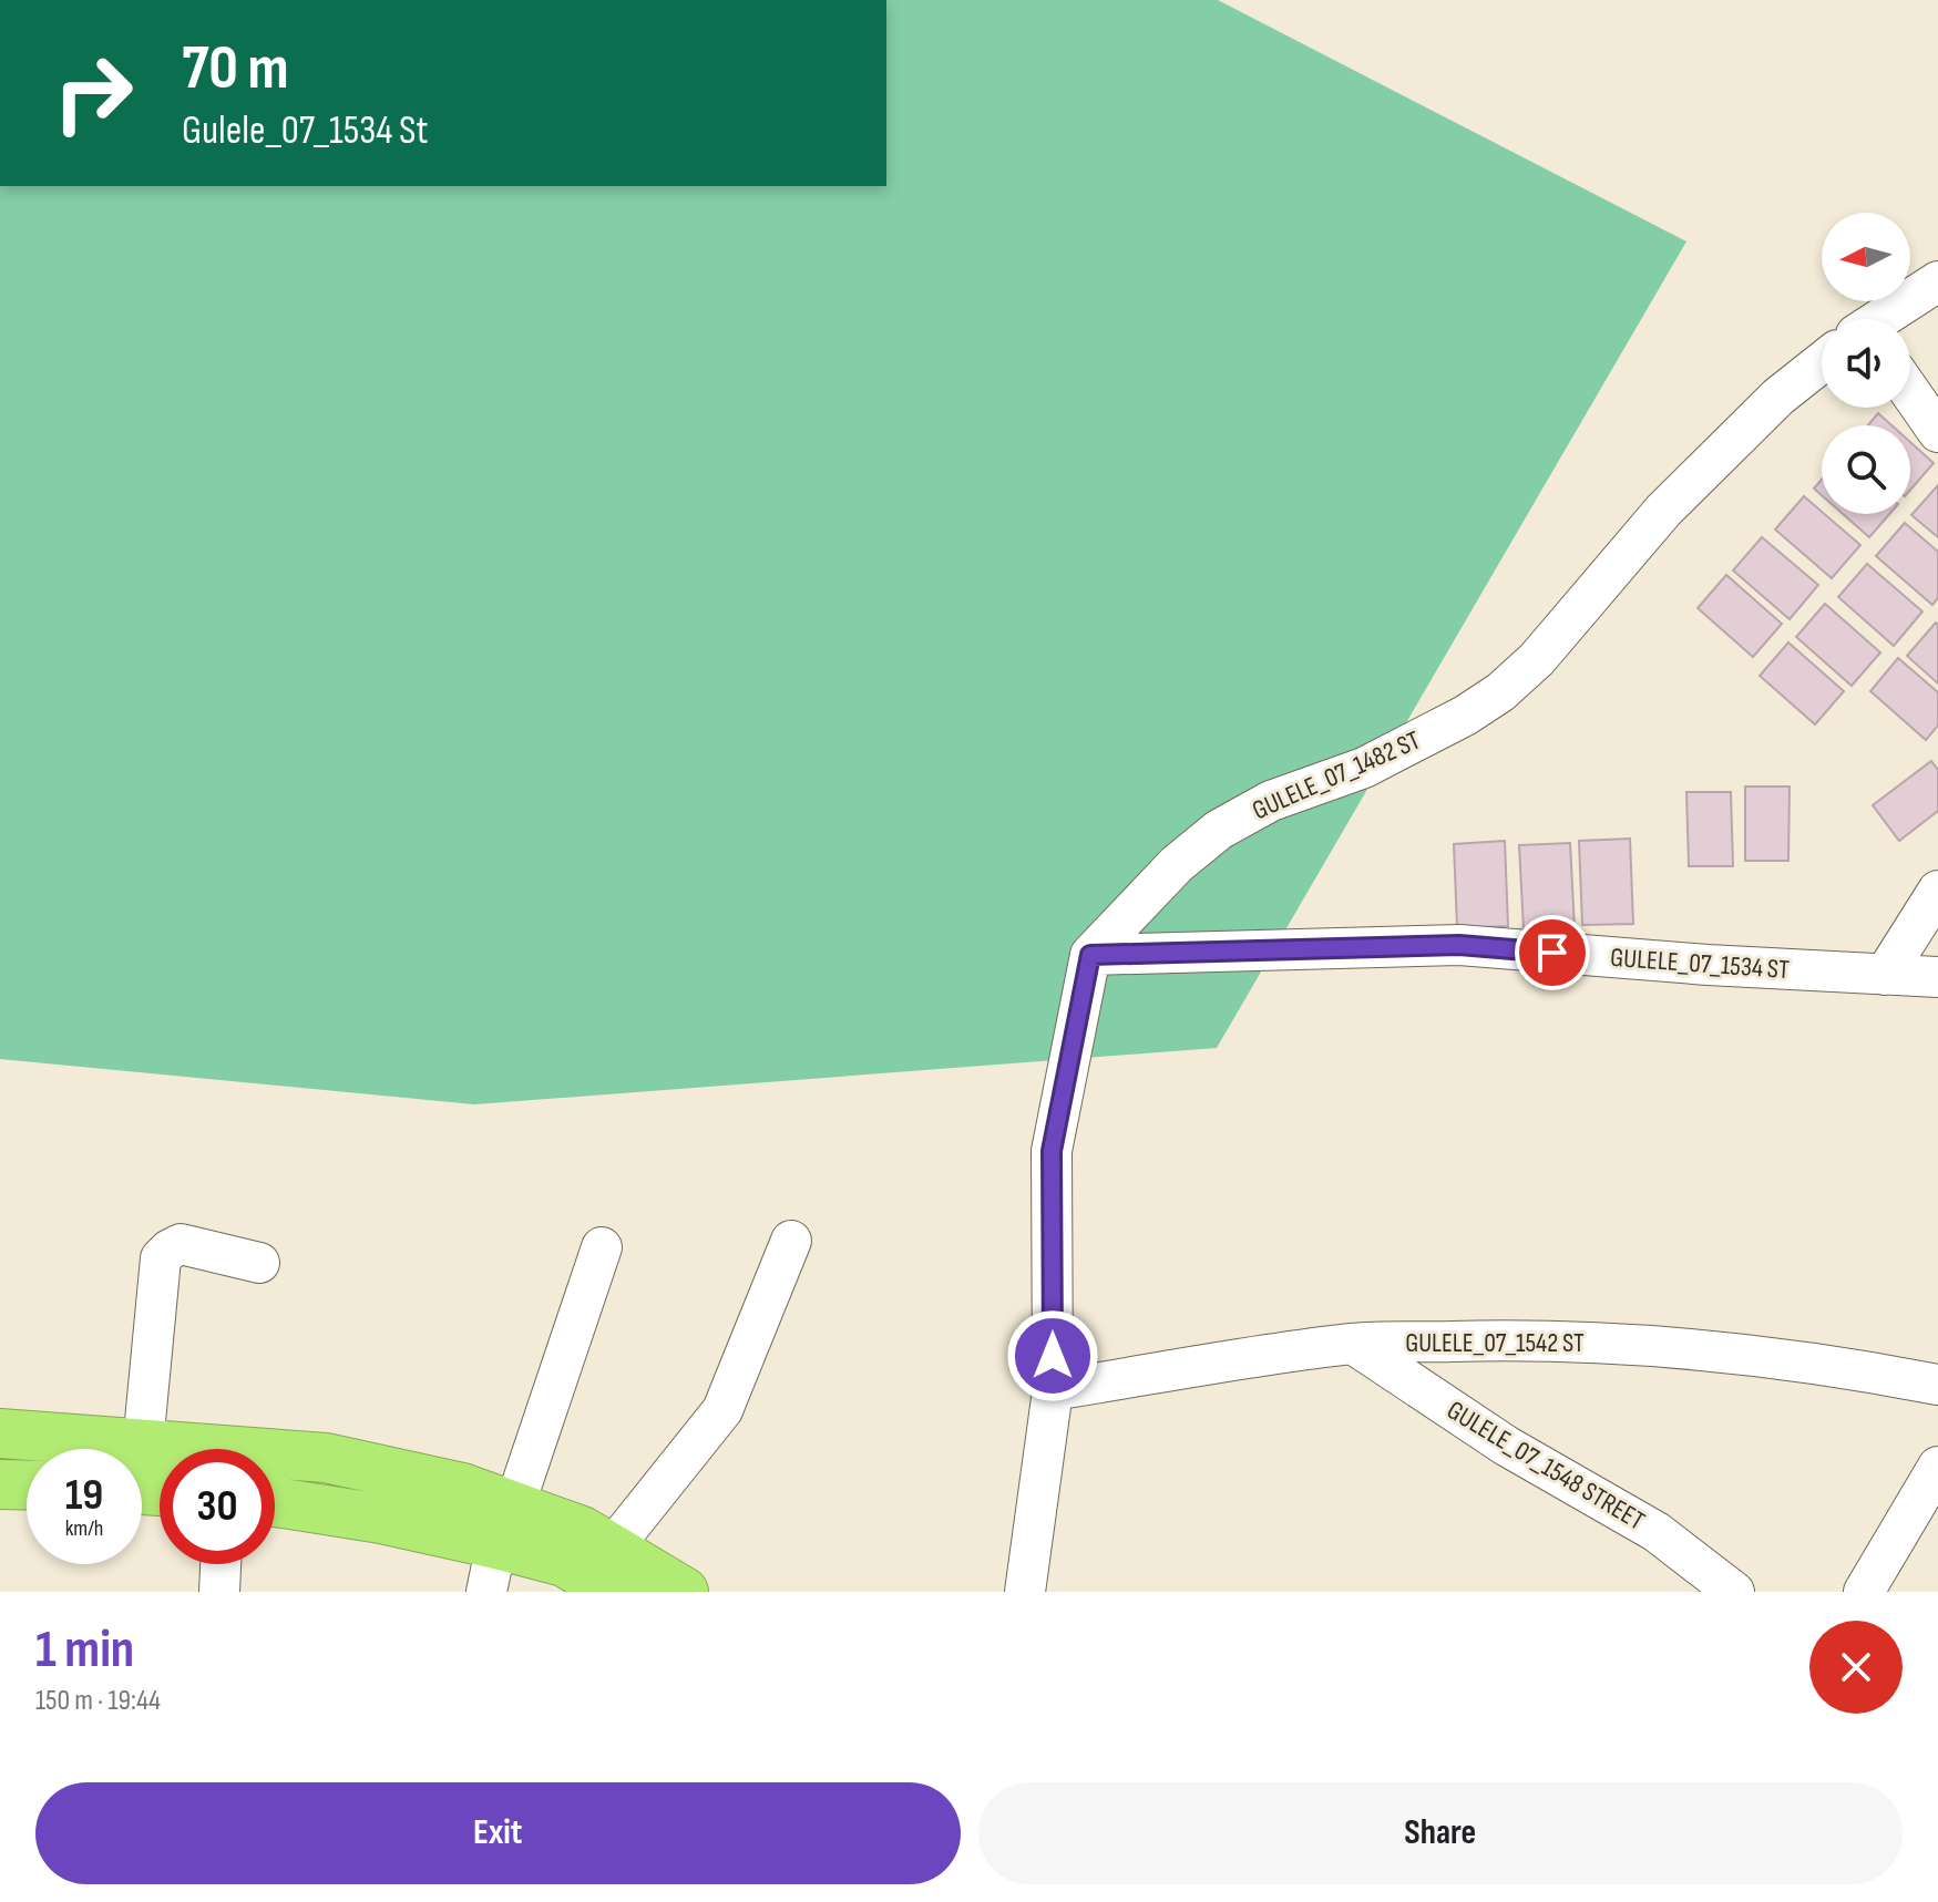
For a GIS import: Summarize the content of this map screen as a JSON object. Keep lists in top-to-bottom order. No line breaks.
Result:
{"streets":{"street":["GULELE_07_1482 ST","GULELE_07_1534 ST","GULELE_07_1542 ST","GULELE_07_1548 STREET"]},"crossings":[["GULELE_07_1482 ST","GULELE_07_1534 ST"],["GULELE_07_1542 ST","GULELE_07_1548 STREET"]],"north":"left","page":{"turn":["70 m","Gulele_07_1534 St"],"speed":"19 km/h","limit":"30","heading":["1 min","150 m · 19:44"],"buttons":["Exit","Share"]}}
